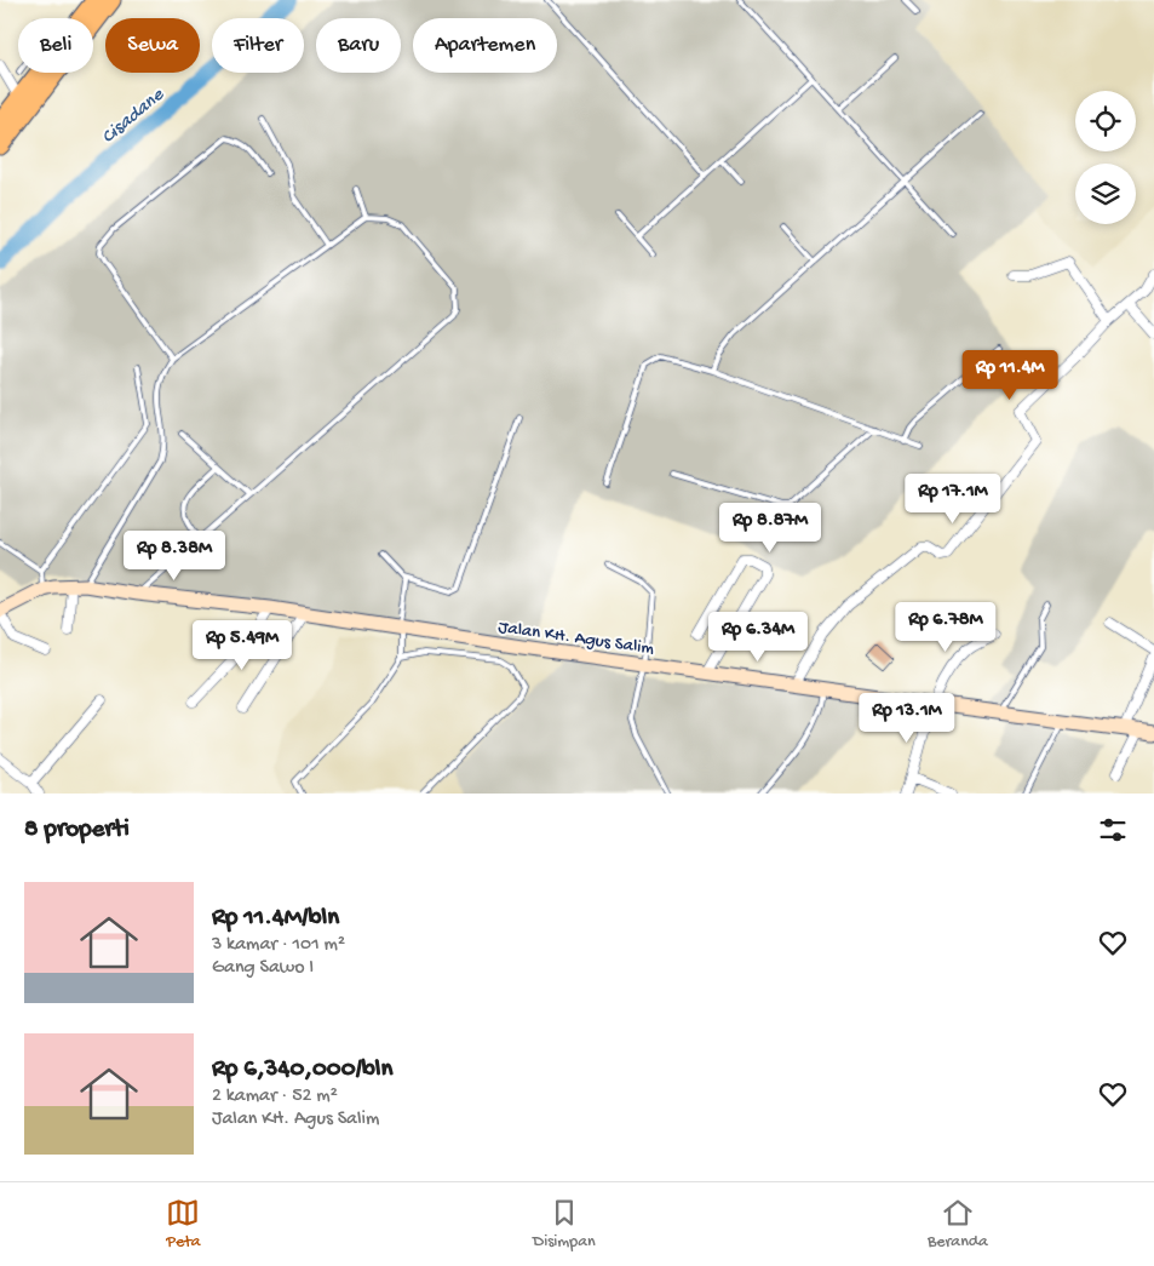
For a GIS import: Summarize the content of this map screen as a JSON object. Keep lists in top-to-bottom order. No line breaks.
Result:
{"streets":{"street":["Jalan KH. Agus Salim"]},"water":["Cisadane"],"page":{"chip":["Beli","Sewa","Filter","Baru","Apartemen"],"price":["Rp 11.4M","Rp 17.1M","Rp 8.87M","Rp 8.38M","Rp 6.78M","Rp 6.34M","Rp 5.49M","Rp 13.1M"],"heading":"8 properti","list":[{"name":"Rp 11.4M/bln","note":"3 kamar · 101 m² · Gang Sawo I"},{"name":"Rp 6,340,000/bln","note":"2 kamar · 52 m² · Jalan KH. Agus Salim"}],"tabs":["Peta","Disimpan","Beranda"]}}
